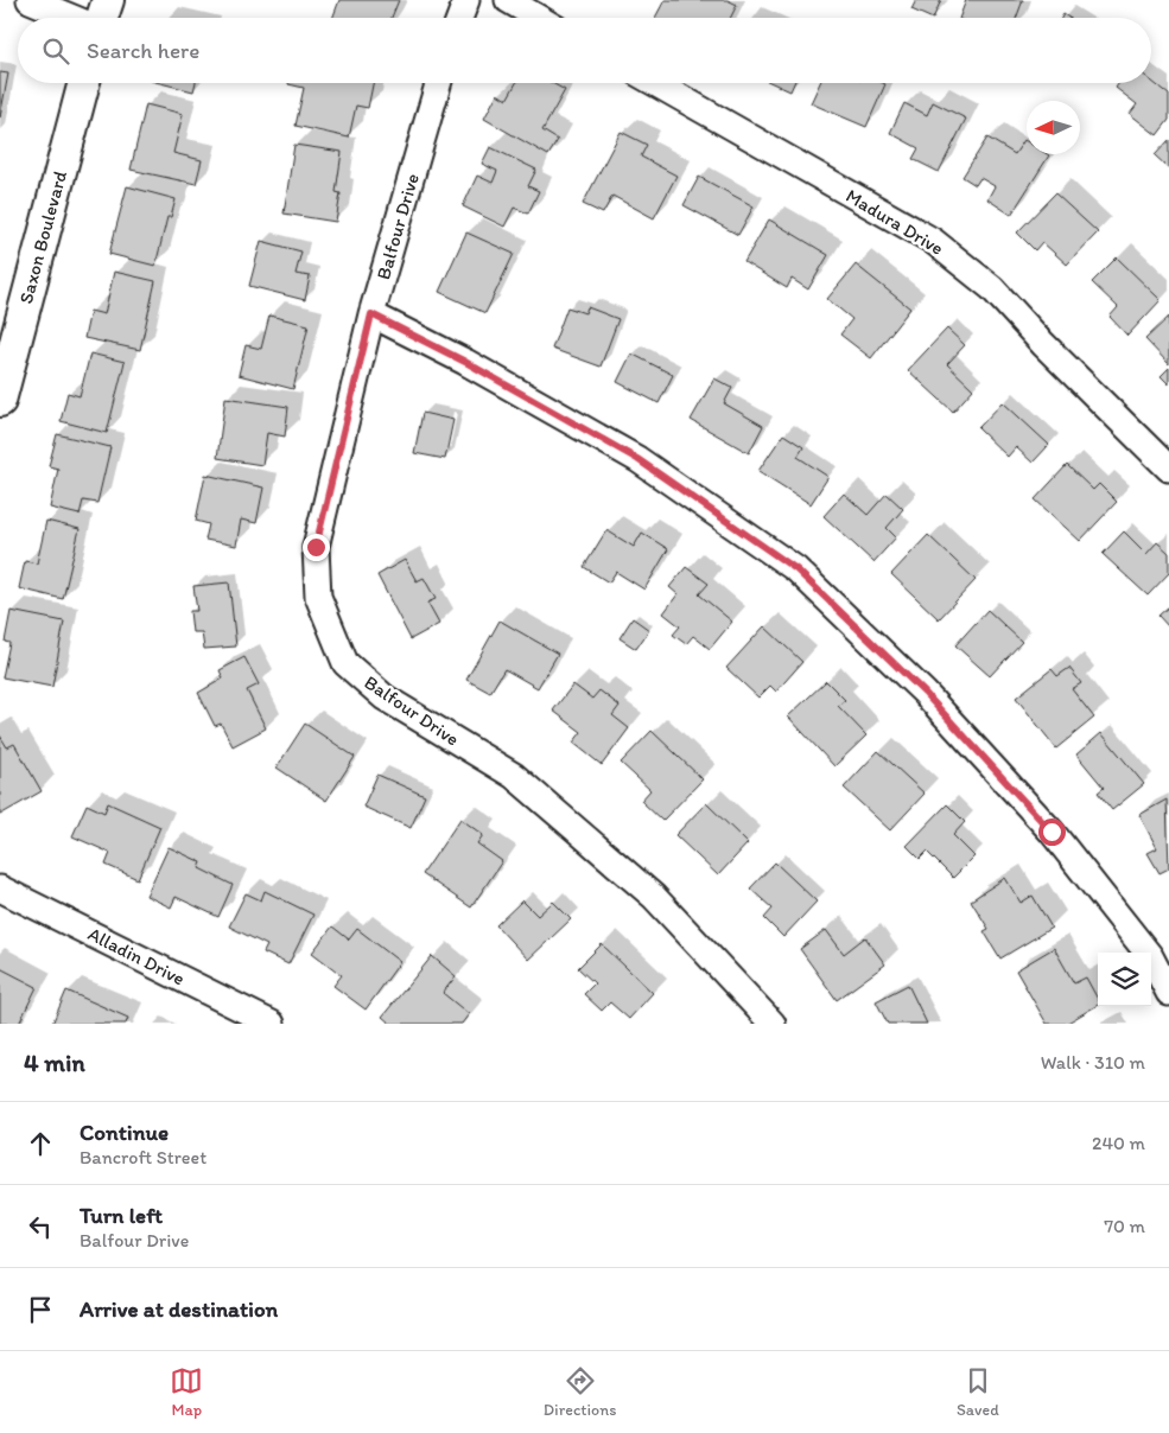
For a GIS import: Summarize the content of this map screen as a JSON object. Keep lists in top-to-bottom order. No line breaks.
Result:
{"streets":{"main road":["Saxon Boulevard"],"street":["Madura Drive","Balfour Drive","Alladin Drive"]},"north":"left","page":{"search":"Search here","heading":["4 min","Walk · 310 m"],"list":[["Continue","Bancroft Street","240 m"],["Turn left","Balfour Drive","70 m"],"Arrive at destination"],"nav":["Map","Directions","Saved"]}}
